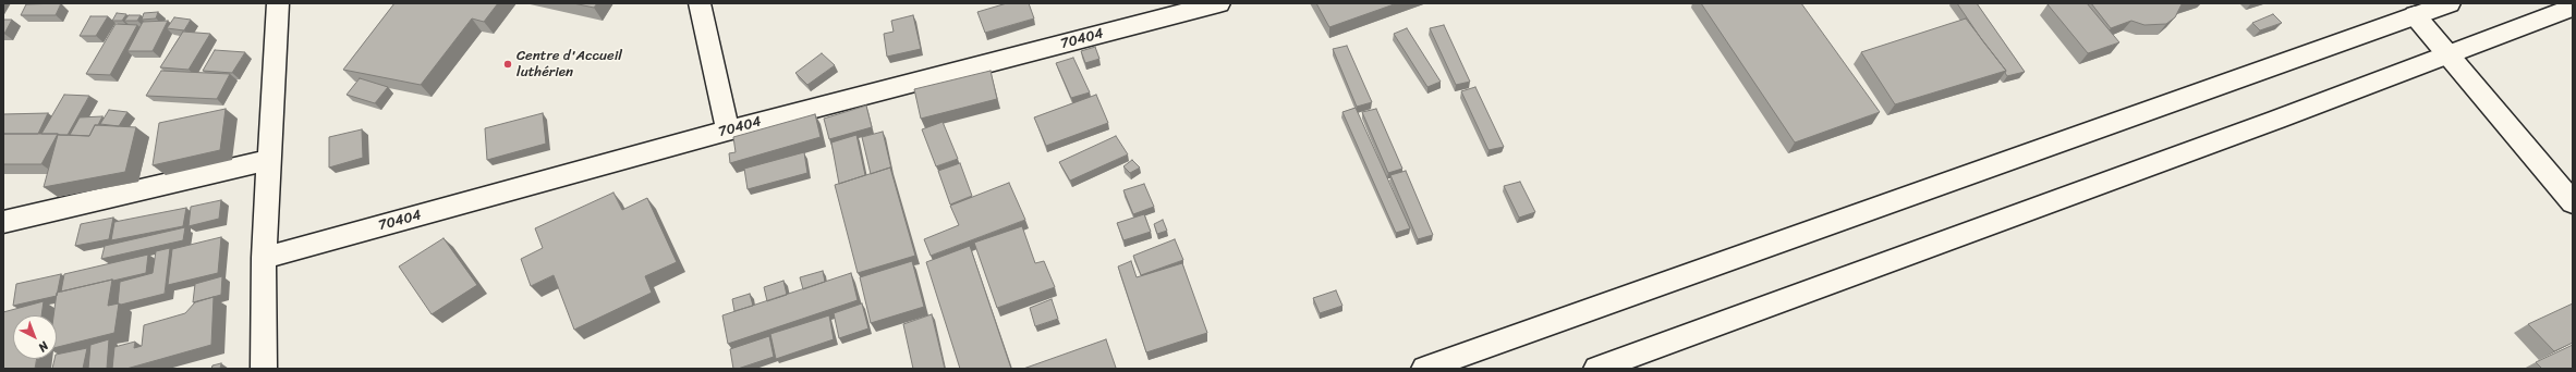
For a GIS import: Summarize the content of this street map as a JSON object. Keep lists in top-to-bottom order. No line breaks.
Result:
{"streets":{"main road":["70404"]},"places":["Centre d'Accueil luthérien"],"north":"bottom right"}
